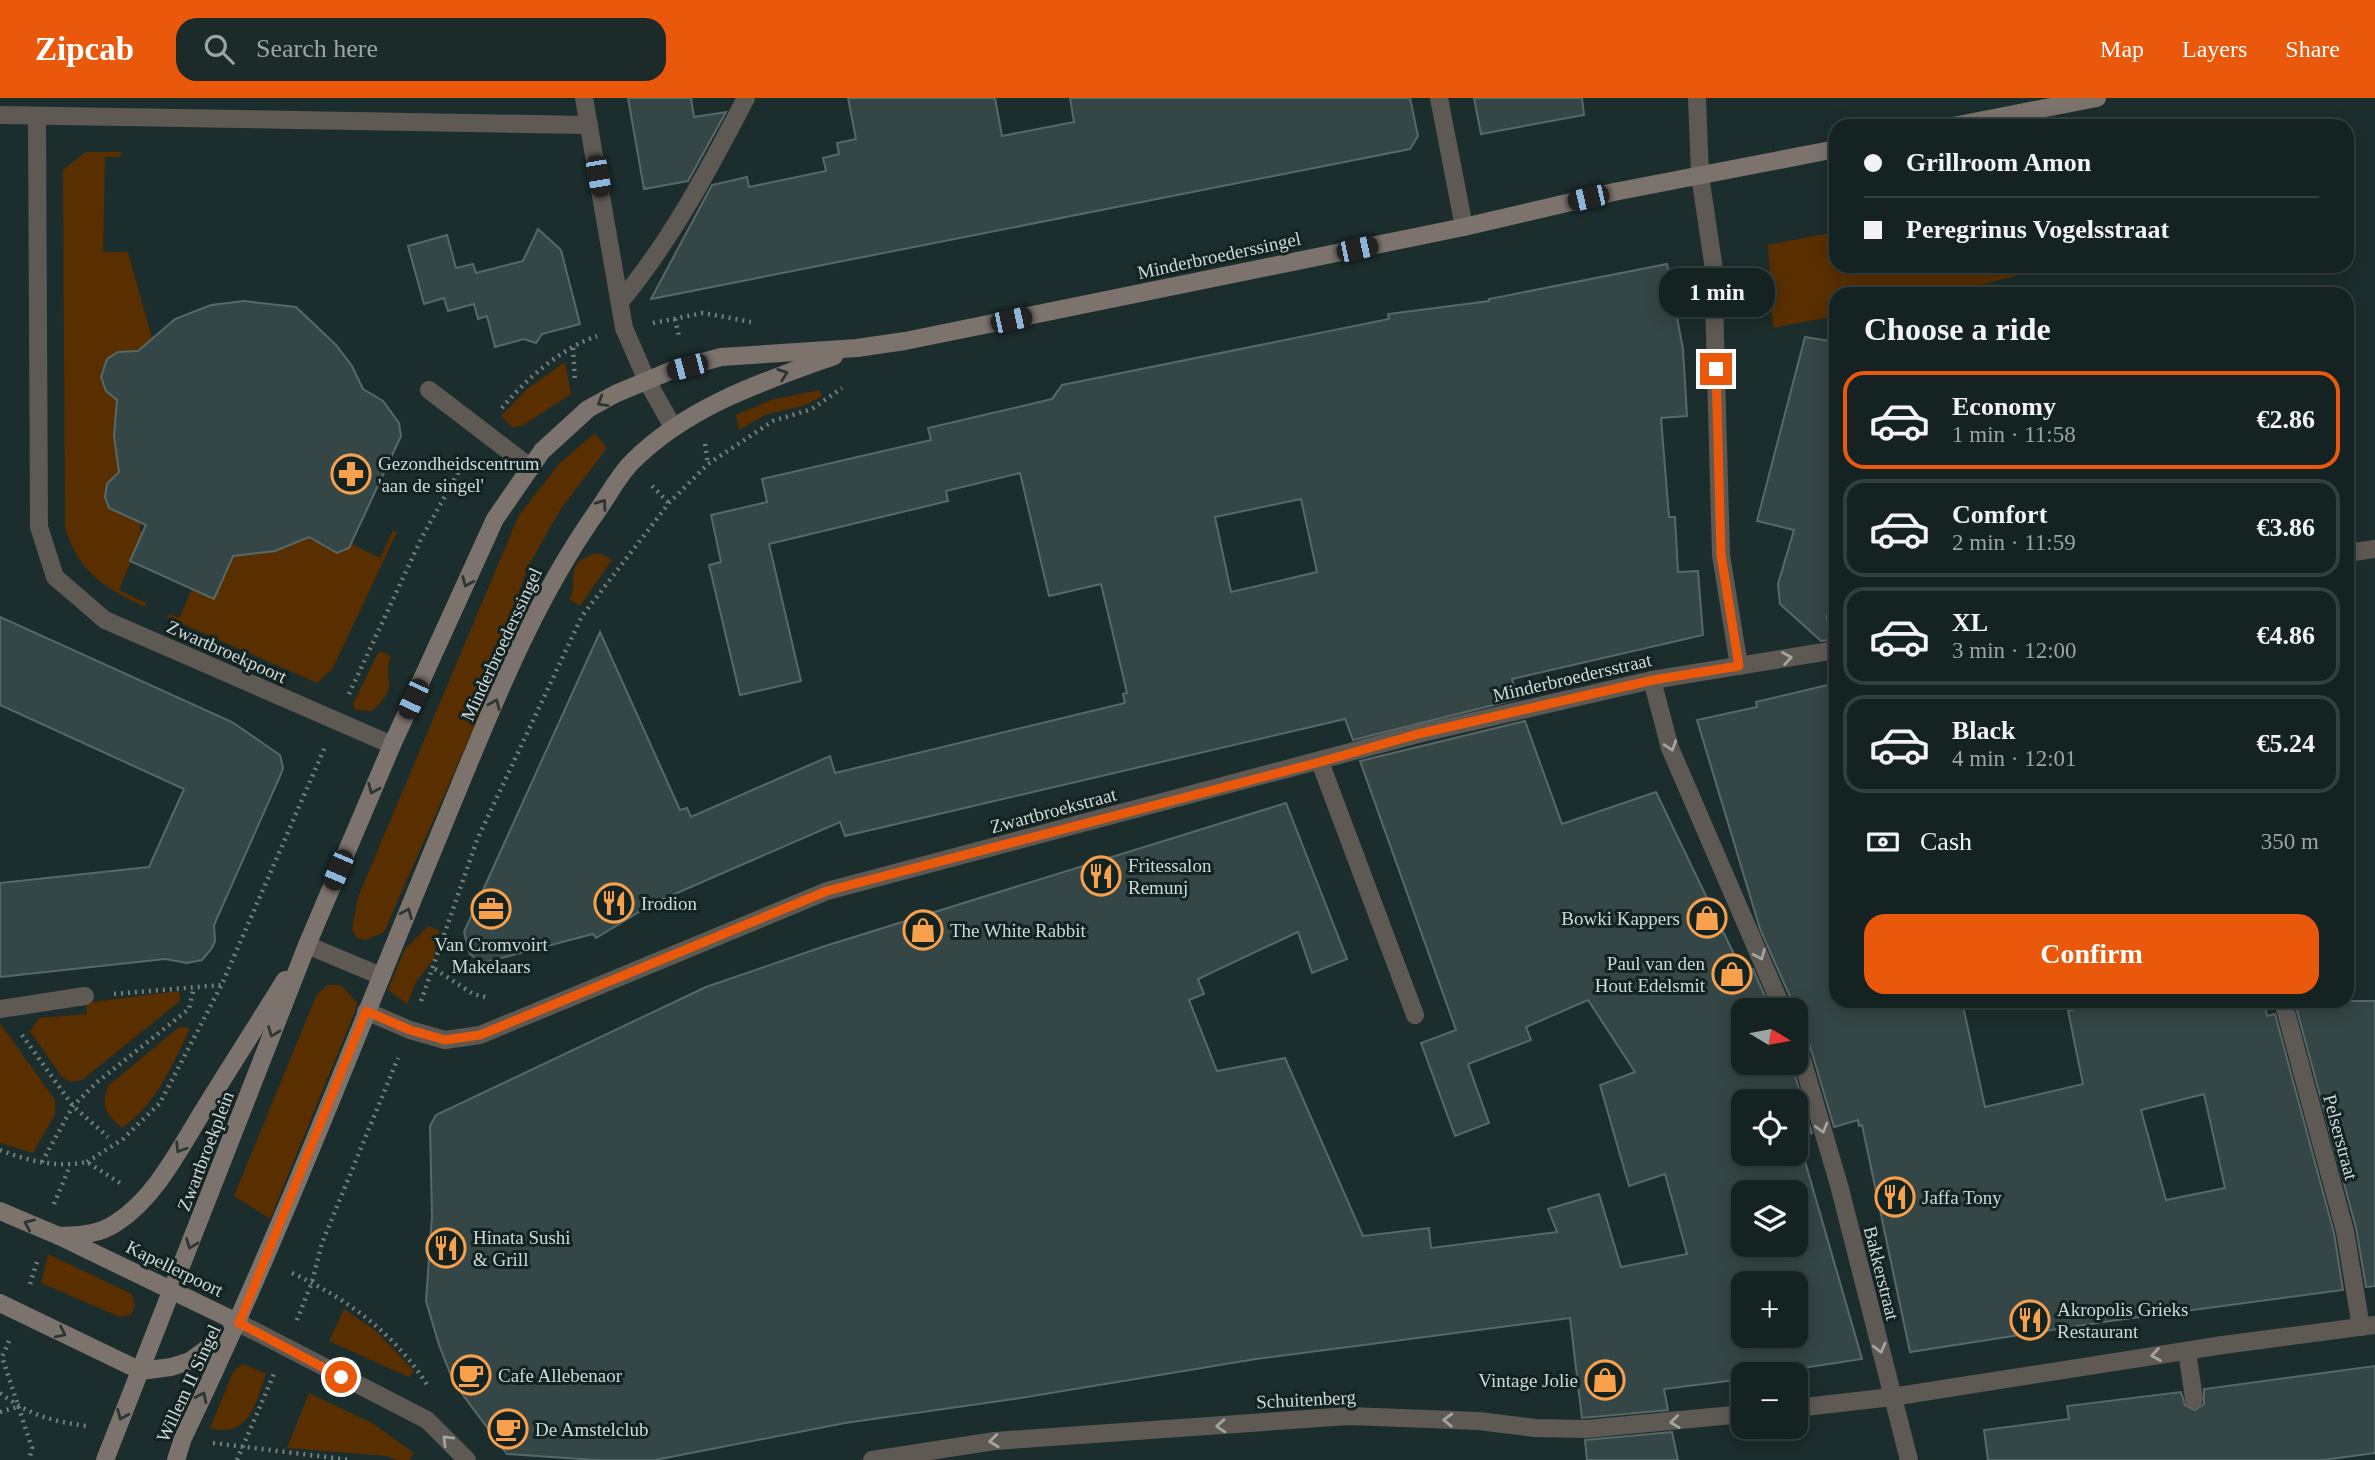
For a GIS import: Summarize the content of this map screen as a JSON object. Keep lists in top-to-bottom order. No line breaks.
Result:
{"streets":{"main road":["Minderbroederssingel","Zwartbroekplein","Kapellerpoort","Willem II Singel"],"street":["Zwartbroekpoort","Minderbroedersstraat","Zwartbroekstraat","Pelserstraat","Bakkerstraat","Schuitenberg"]},"crossings":[["Minderbroederssingel","Zwartbroekpoort"],["Minderbroederssingel","Zwartbroekplein"],["Minderbroedersstraat","Zwartbroekstraat"],["Zwartbroekplein","Kapellerpoort"],["Kapellerpoort","Willem II Singel"]],"one_way":["Bakkerstraat","Schuitenberg"],"places":{"pharmacy":["Gezondheidscentrum 'aan de singel'"],"restaurant":["Fritessalon Remunj","Irodion","Jaffa Tony","Hinata Sushi & Grill","Akropolis Grieks Restaurant"],"office":["Van Cromvoirt Makelaars"],"shop":["Bowki Kappers","The White Rabbit","Paul van den Hout Edelsmit","Vintage Jolie"],"cafe":["Cafe Allebenaor","De Amstelclub"]},"north":"right","page":{"header":"Zipcab","search":"Search here","nav":["Map","Layers","Share"],"banner":["Grillroom Amon","Peregrinus Vogelsstraat"],"bubble":"1 min","heading":"Choose a ride","list":[{"name":"Economy","note":"1 min · 11:58","value":"€2.86"},{"name":"Comfort","note":"2 min · 11:59","value":"€3.86"},{"name":"XL","note":"3 min · 12:00","value":"€4.86"},{"name":"Black","note":"4 min · 12:01","value":"€5.24"}],"pay":["Cash","350 m"],"buttons":"Confirm","map_buttons":["+","−"]}}
